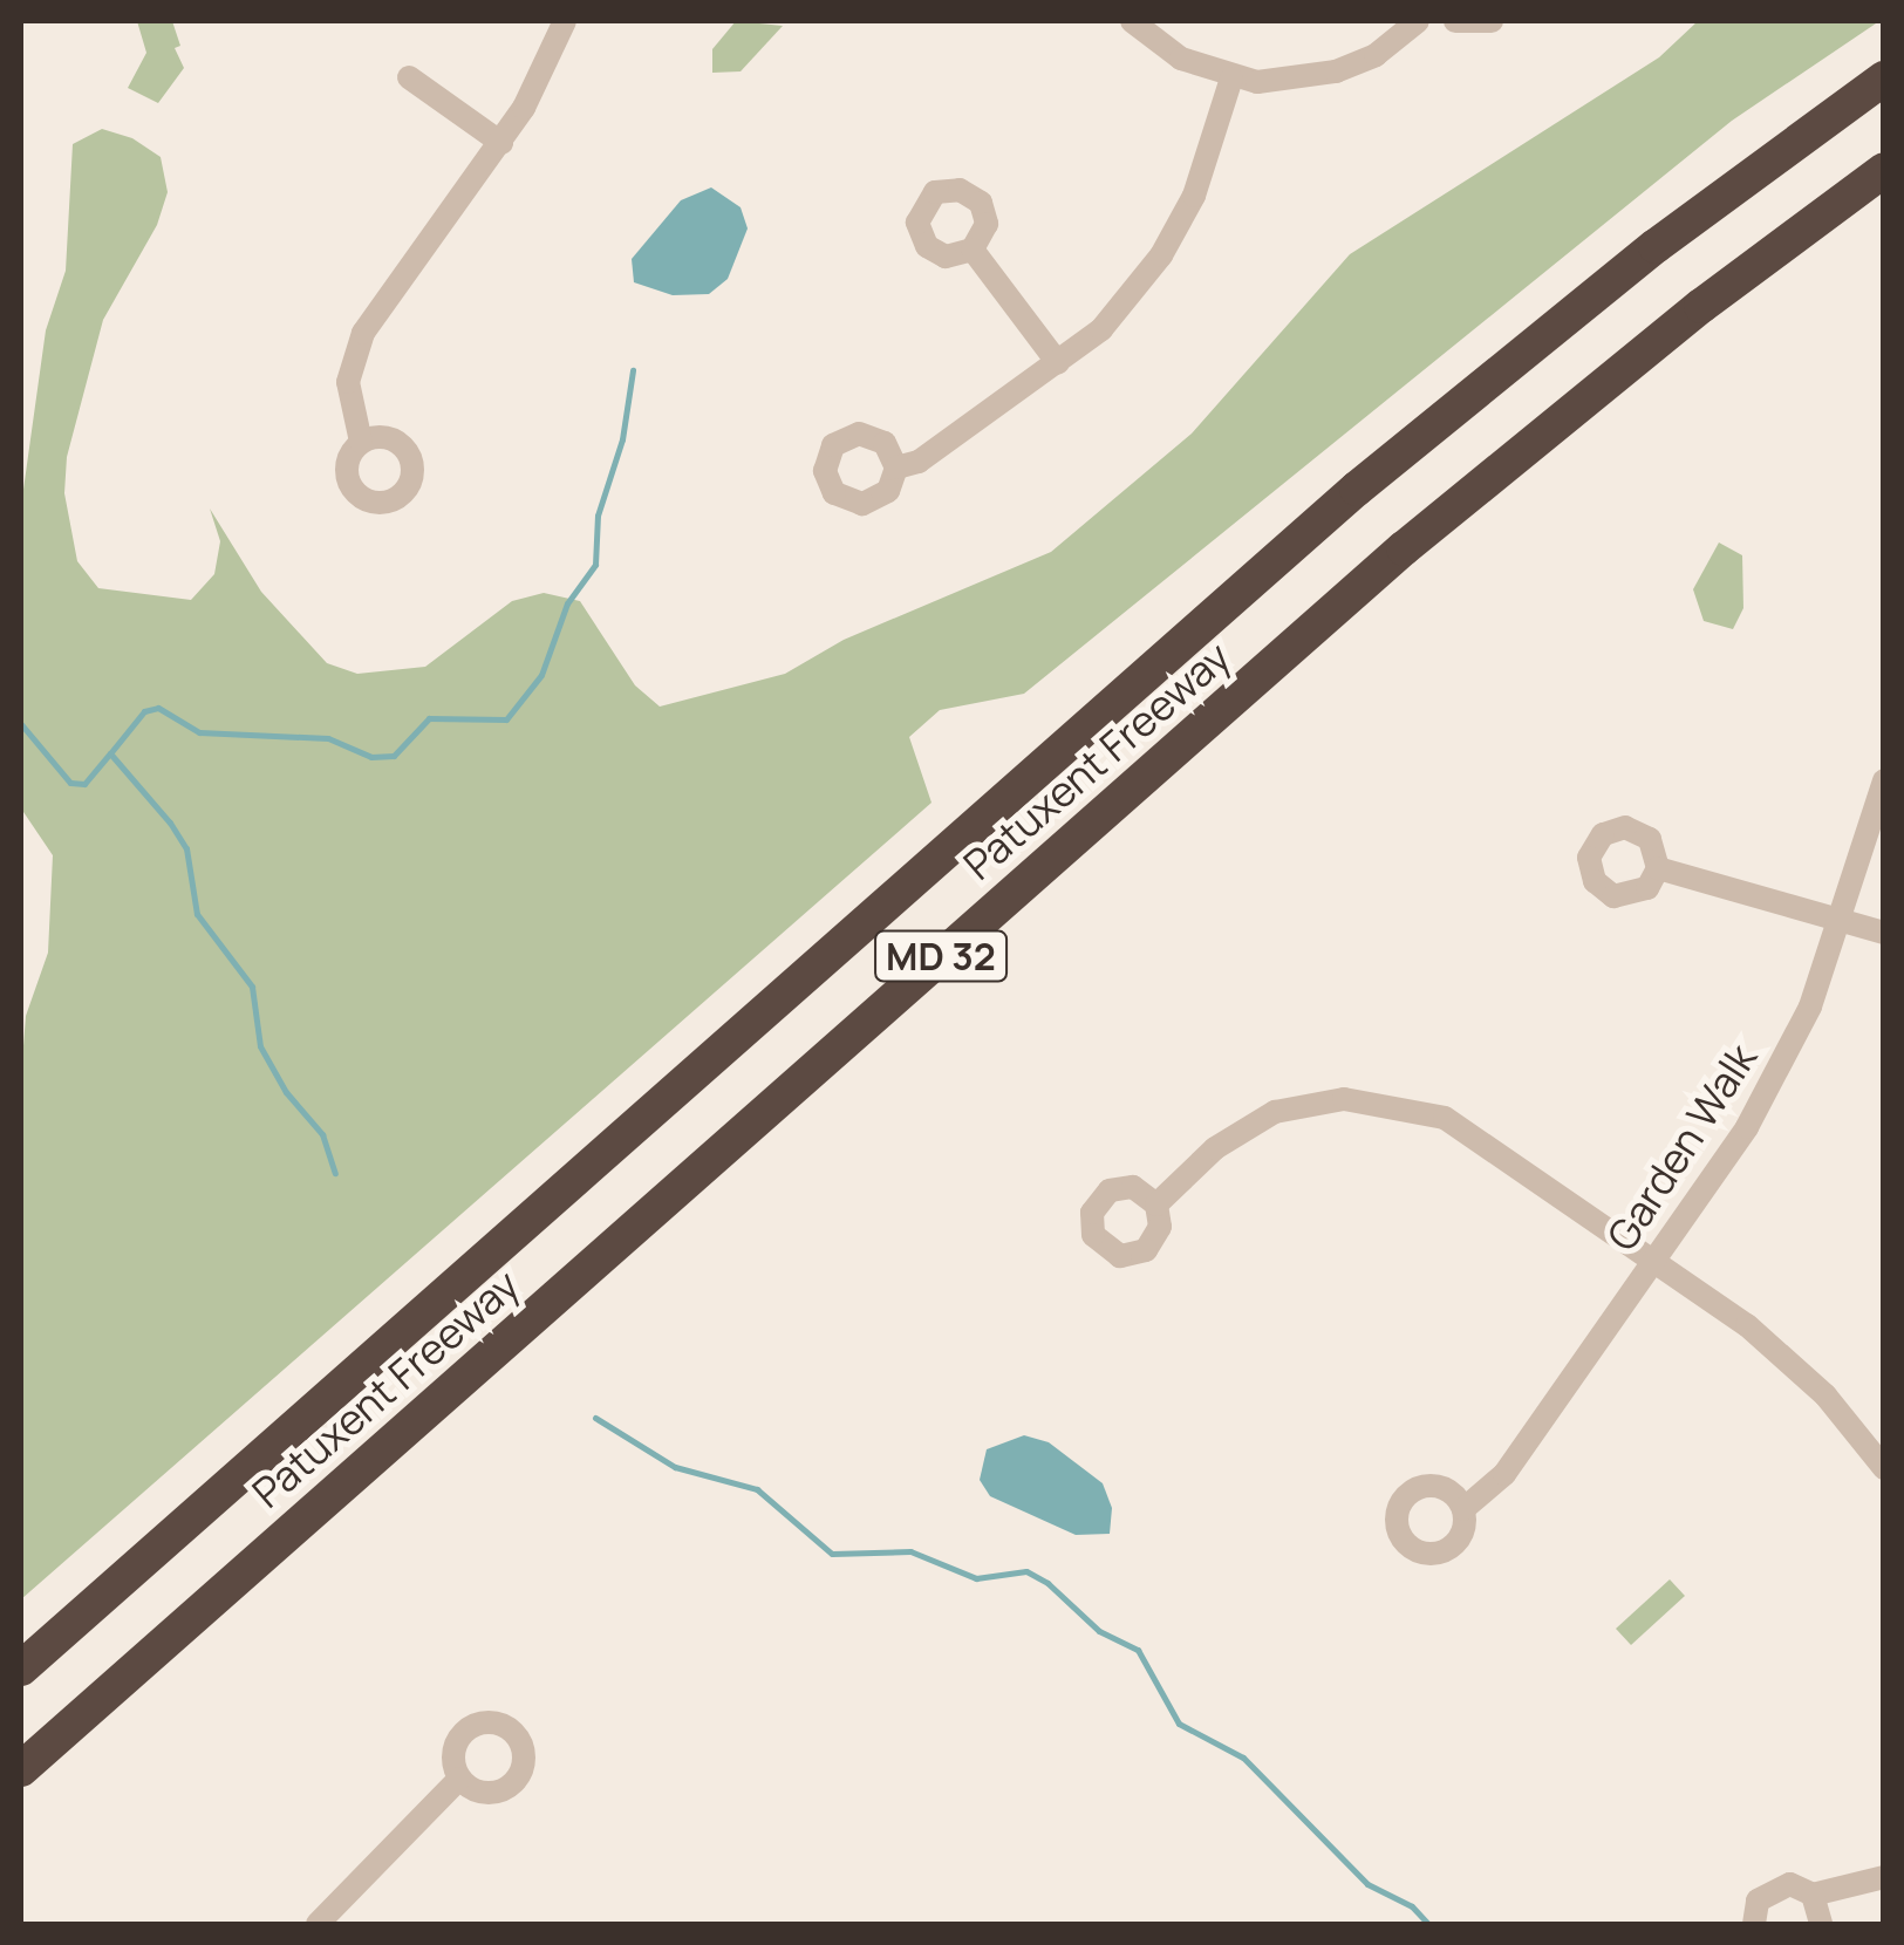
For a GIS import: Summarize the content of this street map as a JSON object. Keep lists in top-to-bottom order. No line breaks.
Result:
{"streets":{"highway":["Patuxent Freeway","MD 32"],"street":["Garden Walk"]}}
